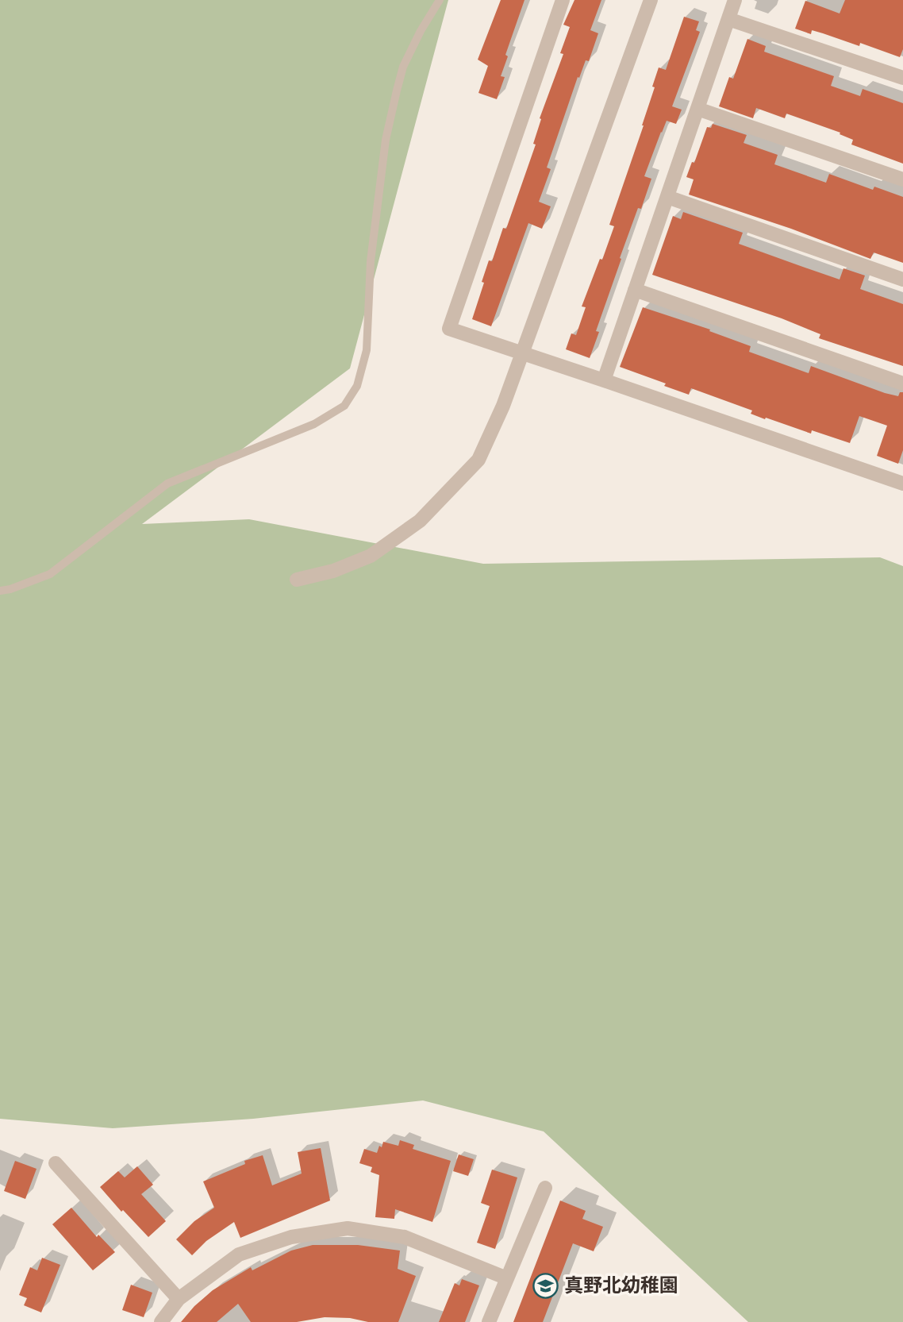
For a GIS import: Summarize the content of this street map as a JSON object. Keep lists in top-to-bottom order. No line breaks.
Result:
{"places":{"school or university":["真野北幼稚園"]}}
